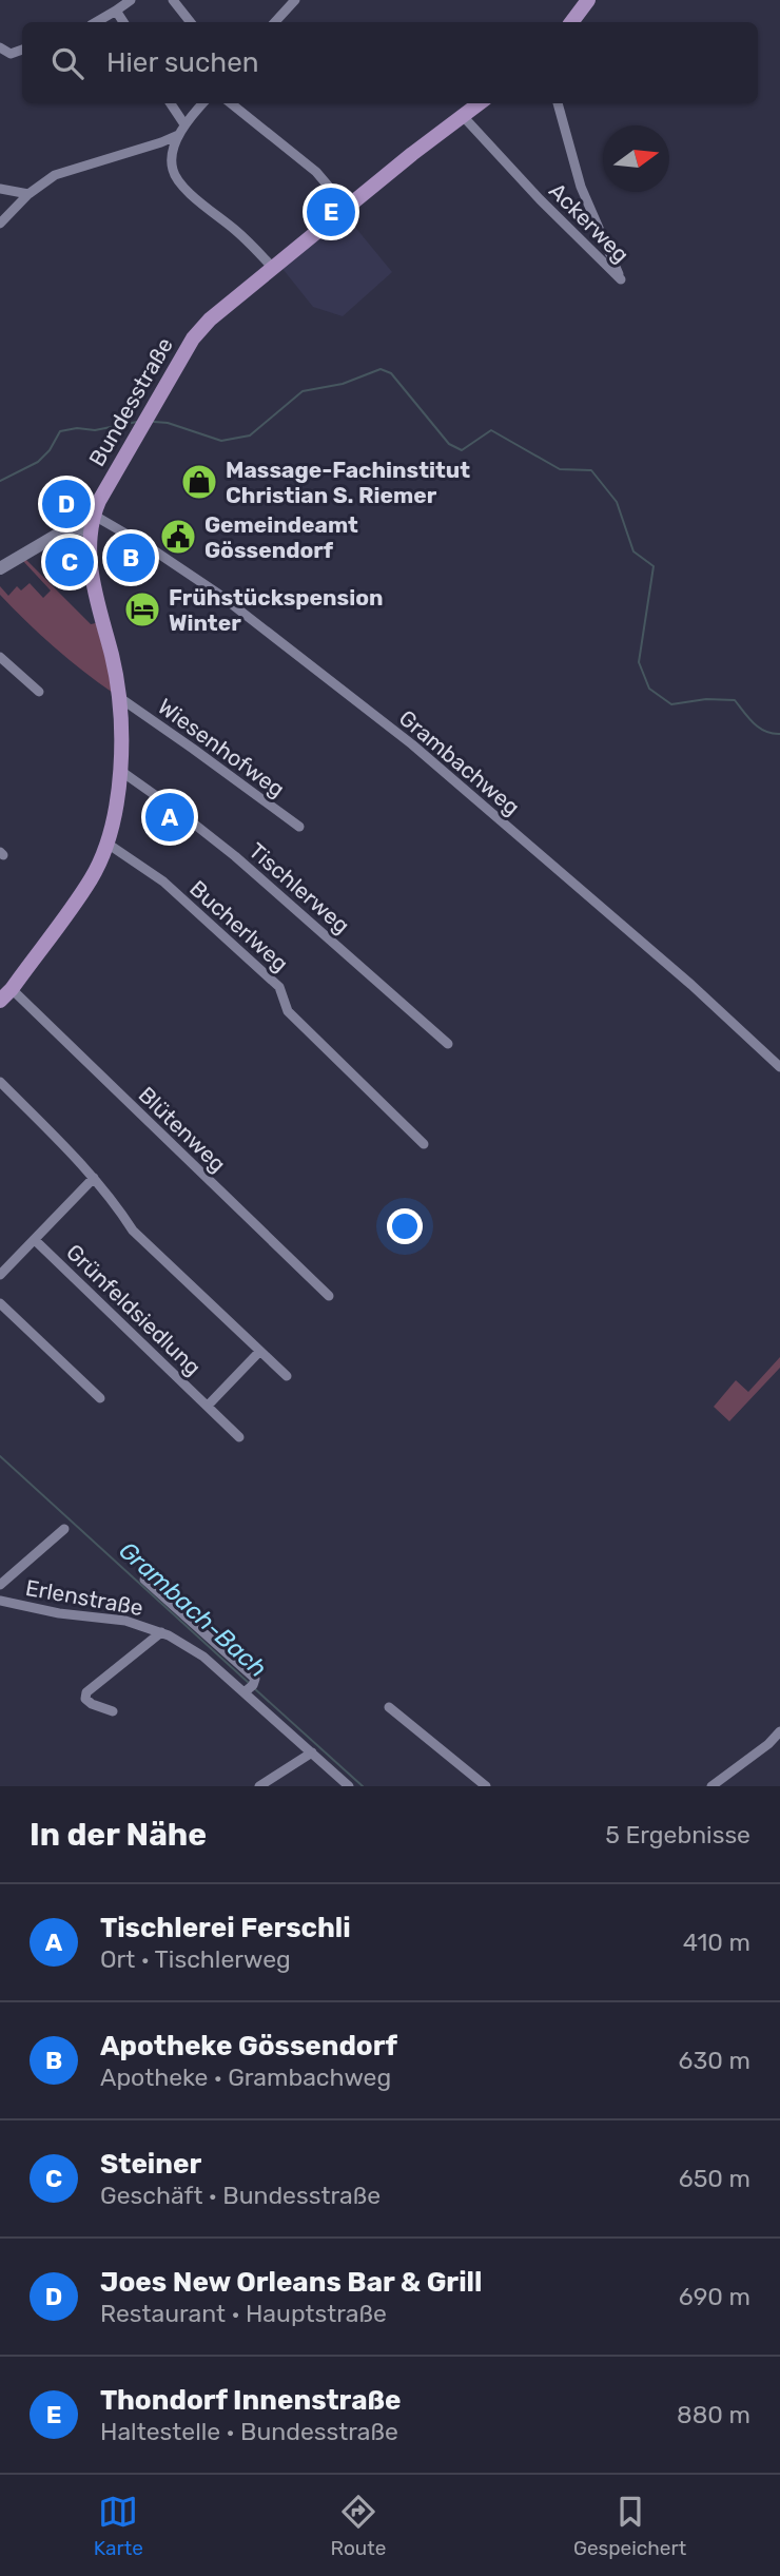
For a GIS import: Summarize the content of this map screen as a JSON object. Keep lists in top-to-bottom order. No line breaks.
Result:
{"streets":{"main road":["Bundesstraße"],"street":["Ackerweg","Wiesenhofweg","Grambachweg","Tischlerweg","Bucherlweg","Blütenweg","Grünfeldsiedlung","Erlenstraße"]},"crossings":[["Ackerweg","Bundesstraße"],["Bundesstraße","Wiesenhofweg"],["Bundesstraße","Grambachweg"],["Bundesstraße","Tischlerweg"],["Bundesstraße","Bucherlweg"],["Bundesstraße","Blütenweg"]],"water":["Grambach-Bach"],"places":{"shop":["Massage-Fachinstitut Christian S. Riemer"],"public building":["Gemeindeamt Gössendorf"],"hotel":["Frühstückspension Winter"]},"north":"right","page":{"search":"Hier suchen","pins":["E","D","B","C","A"],"heading":["In der Nähe","5 Ergebnisse"],"list":[{"mark":"A","name":"Tischlerei Ferschli","note":"Ort · Tischlerweg","value":"410 m"},{"mark":"B","name":"Apotheke Gössendorf","note":"Apotheke · Grambachweg","value":"630 m"},{"mark":"C","name":"Steiner","note":"Geschäft · Bundesstraße","value":"650 m"},{"mark":"D","name":"Joes New Orleans Bar & Grill","note":"Restaurant · Hauptstraße","value":"690 m"},{"mark":"E","name":"Thondorf Innenstraße","note":"Haltestelle · Bundesstraße","value":"880 m"}],"nav":["Karte","Route","Gespeichert"]}}
